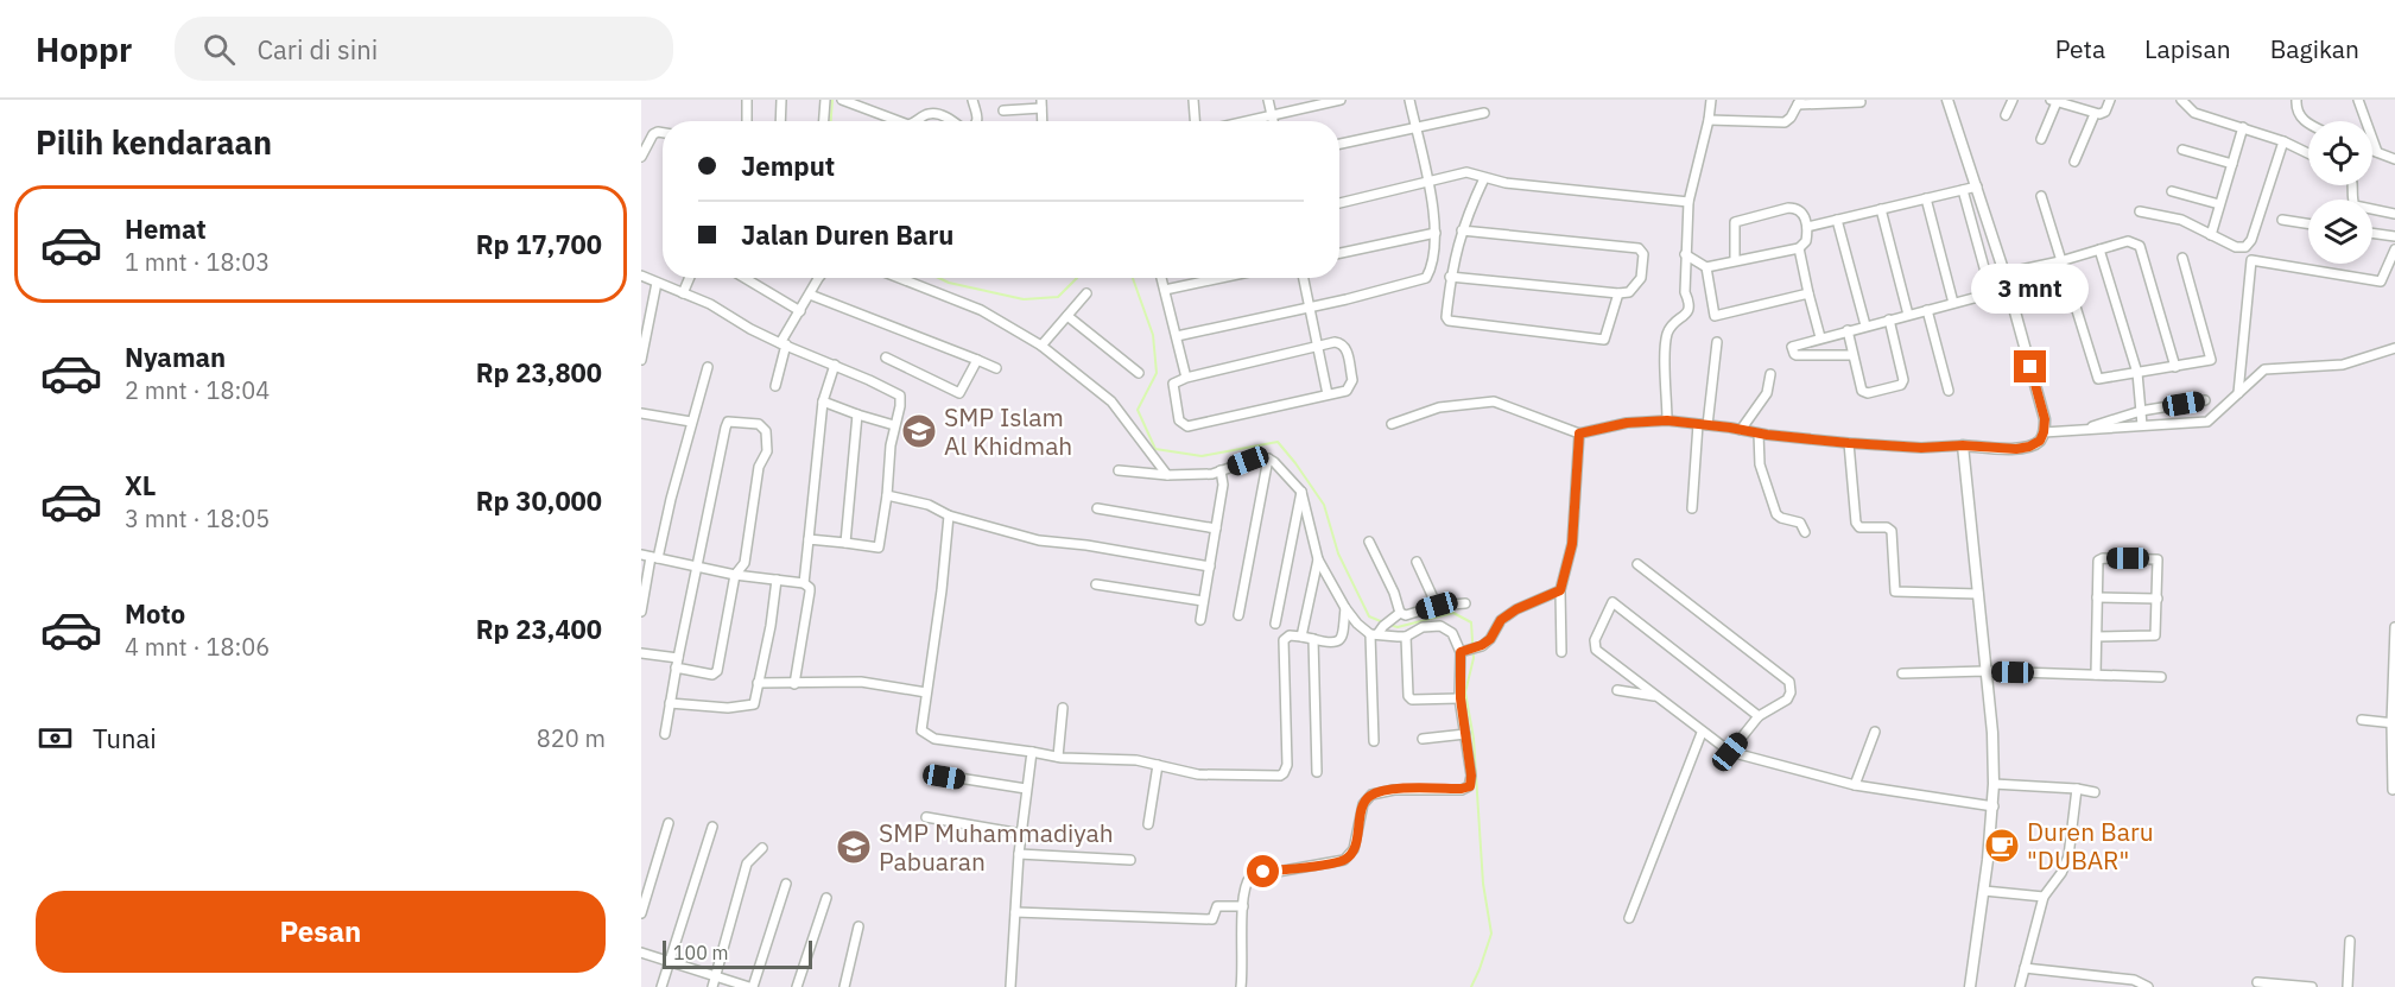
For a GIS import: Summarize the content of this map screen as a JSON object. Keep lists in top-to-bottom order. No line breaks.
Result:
{"places":{"school or university":["SMP Islam Al Khidmah","SMP Muhammadiyah Pabuaran"],"cafe":["Duren Baru \"DUBAR\""]},"scale_bar":"100 m","page":{"header":"Hoppr","search":"Cari di sini","nav":["Peta","Lapisan","Bagikan"],"heading":"Pilih kendaraan","banner":["Jemput","Jalan Duren Baru"],"list":[{"name":"Hemat","note":"1 mnt · 18:03","value":"Rp 17,700"},{"name":"Nyaman","note":"2 mnt · 18:04","value":"Rp 23,800"},{"name":"XL","note":"3 mnt · 18:05","value":"Rp 30,000"},{"name":"Moto","note":"4 mnt · 18:06","value":"Rp 23,400"}],"bubble":"3 mnt","pay":["Tunai","820 m"],"buttons":"Pesan","scale":"100 m"}}
